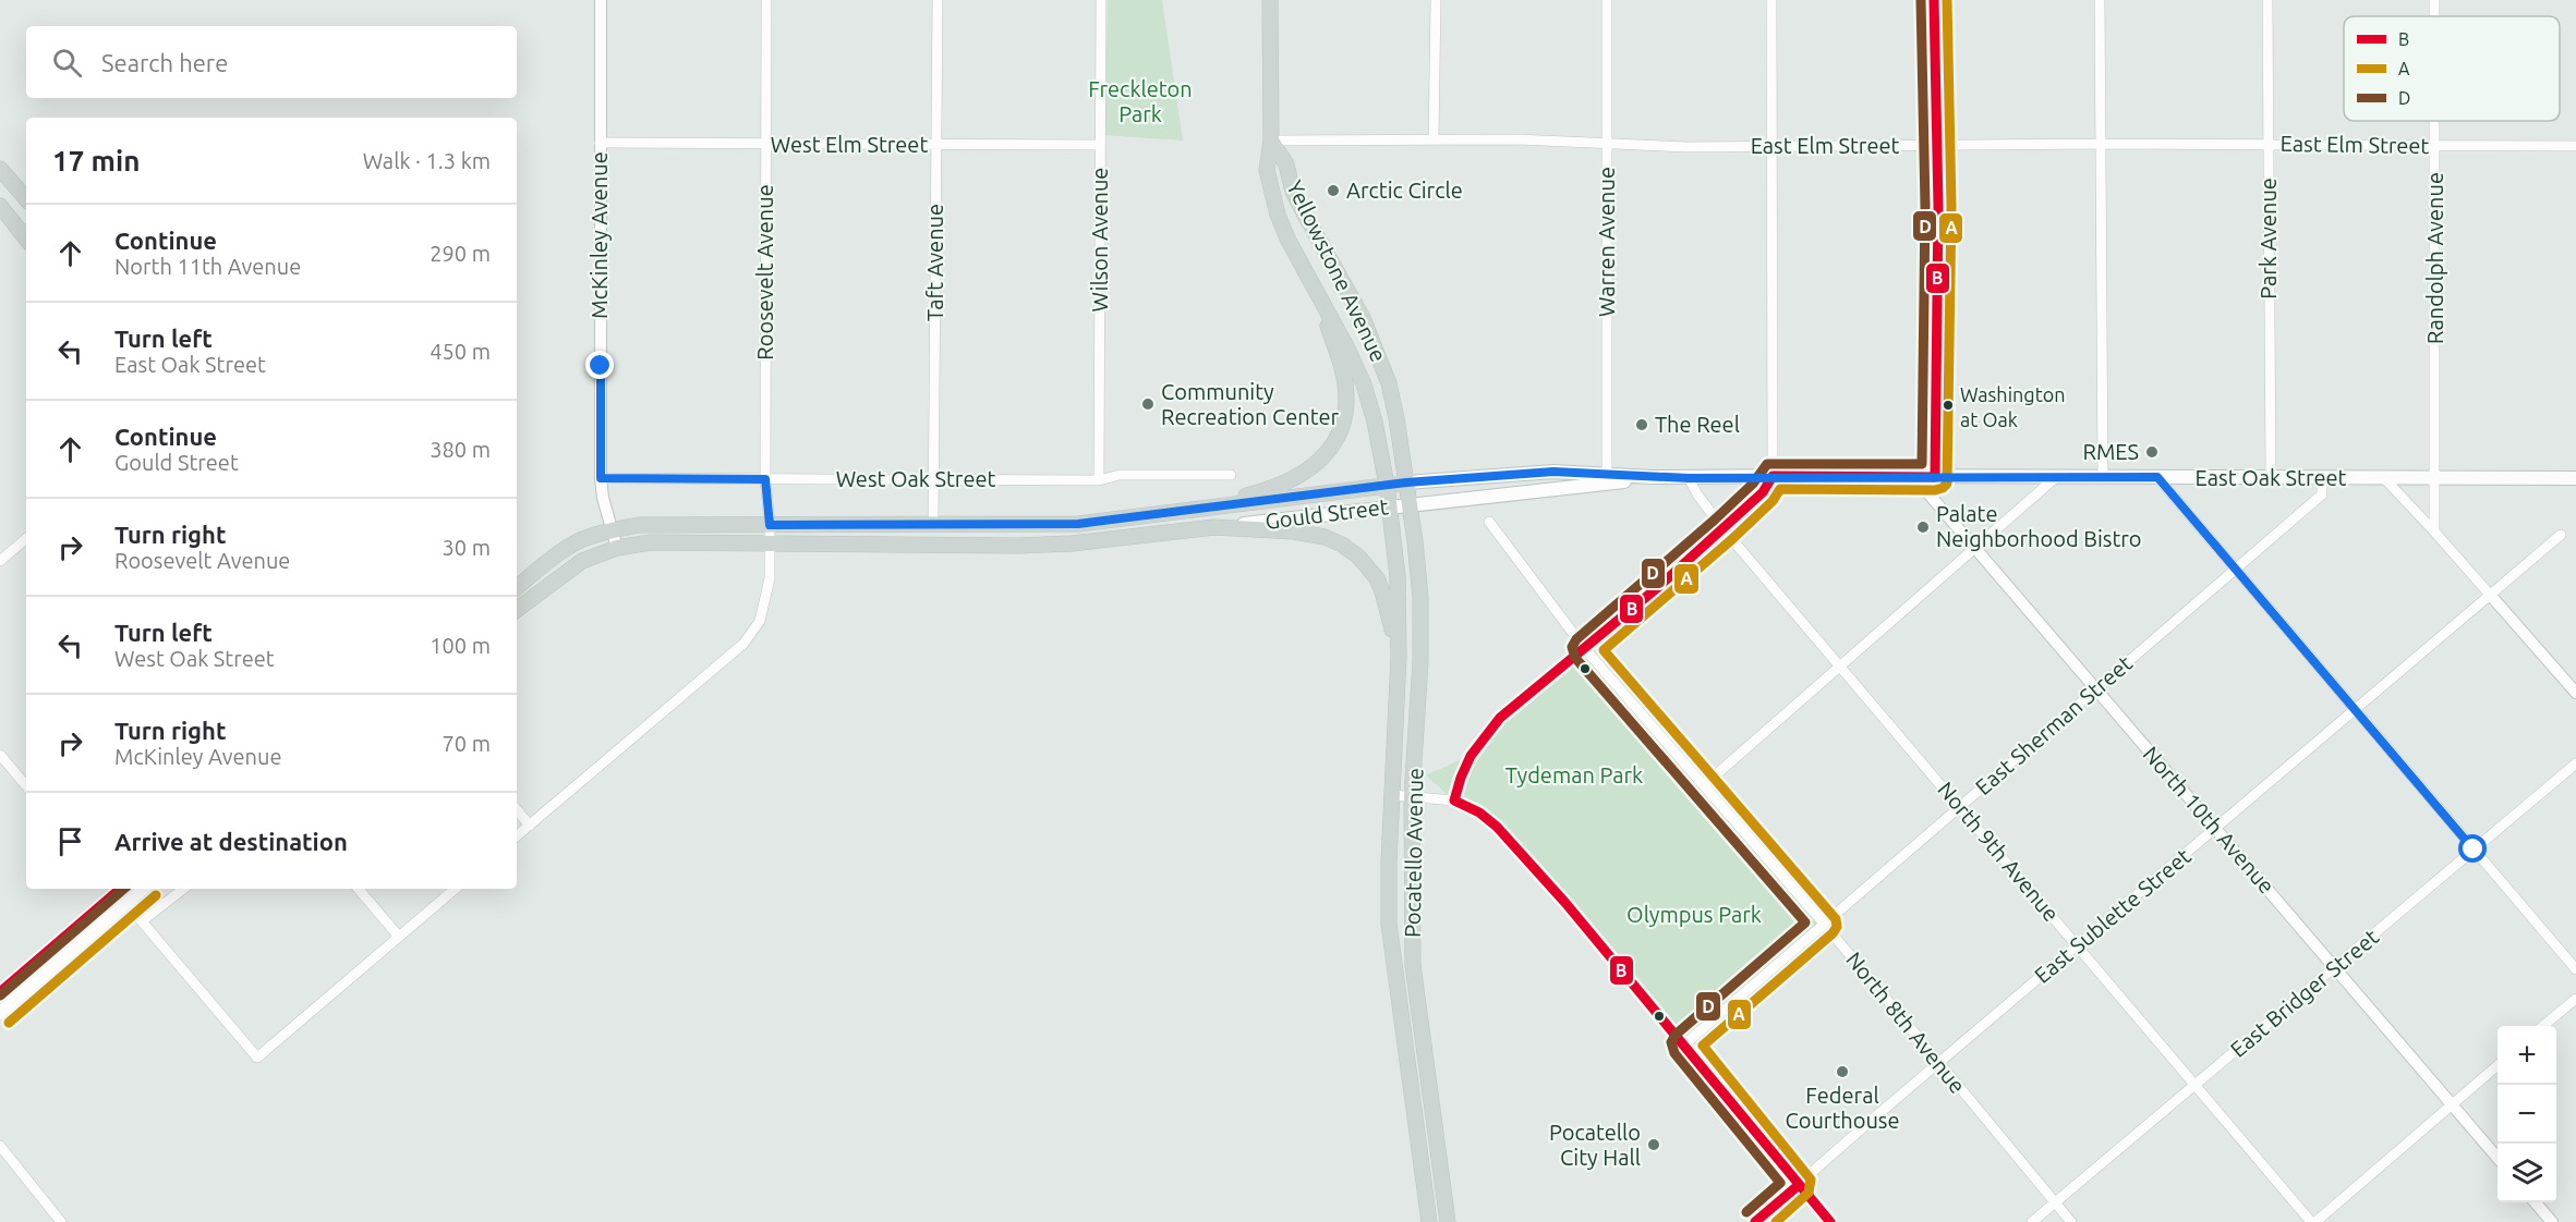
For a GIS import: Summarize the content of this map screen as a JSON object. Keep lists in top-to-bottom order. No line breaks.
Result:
{"streets":{"main road":["Yellowstone Avenue","East Oak Street","Gould Street","Pocatello Avenue"],"street":["West Elm Street","East Elm Street","McKinley Avenue","Park Avenue","Wilson Avenue","Warren Avenue","Randolph Avenue","Taft Avenue","Roosevelt Avenue","West Oak Street","East Sherman Street","North 10th Avenue","North 9th Avenue","East Sublette Street","East Bridger Street","North 8th Avenue"]},"crossings":[["West Elm Street","McKinley Avenue"],["West Elm Street","Wilson Avenue"],["West Elm Street","Taft Avenue"],["West Elm Street","Roosevelt Avenue"],["East Elm Street","Park Avenue"],["East Elm Street","Warren Avenue"],["East Elm Street","Randolph Avenue"],["East Elm Street","Yellowstone Avenue"],["McKinley Avenue","West Oak Street"],["McKinley Avenue","Gould Street"],["Park Avenue","East Oak Street"],["Wilson Avenue","West Oak Street"],["Warren Avenue","East Oak Street"],["Randolph Avenue","East Oak Street"],["Taft Avenue","West Oak Street"],["Taft Avenue","Gould Street"],["Yellowstone Avenue","East Oak Street"],["Yellowstone Avenue","Gould Street"],["Yellowstone Avenue","Pocatello Avenue"],["Roosevelt Avenue","West Oak Street"],["Roosevelt Avenue","Gould Street"],["East Oak Street","Gould Street"],["East Oak Street","East Sherman Street"],["East Oak Street","North 10th Avenue"],["East Oak Street","North 9th Avenue"],["East Oak Street","Pocatello Avenue"],["Gould Street","Pocatello Avenue"],["East Sherman Street","North 10th Avenue"],["East Sherman Street","North 9th Avenue"],["East Sherman Street","North 8th Avenue"],["North 10th Avenue","East Sublette Street"],["North 10th Avenue","East Bridger Street"],["North 9th Avenue","East Sublette Street"],["North 9th Avenue","East Bridger Street"],["East Sublette Street","North 8th Avenue"],["East Bridger Street","North 8th Avenue"]],"parks":["Freckleton Park","Tydeman Park","Olympus Park"],"places":["Arctic Circle","Community Recreation Center","Washington at Oak","The Reel","RMES","Palate Neighborhood Bistro","Federal Courthouse","Pocatello City Hall"],"lines":["transit line B","transit line A","transit line D"],"legend":["B","A","D"],"page":{"search":"Search here","heading":["17 min","Walk · 1.3 km"],"list":[["Continue","North 11th Avenue","290 m"],["Turn left","East Oak Street","450 m"],["Continue","Gould Street","380 m"],["Turn right","Roosevelt Avenue","30 m"],["Turn left","West Oak Street","100 m"],["Turn right","McKinley Avenue","70 m"],"Arrive at destination"],"map_buttons":["+","−"]}}
